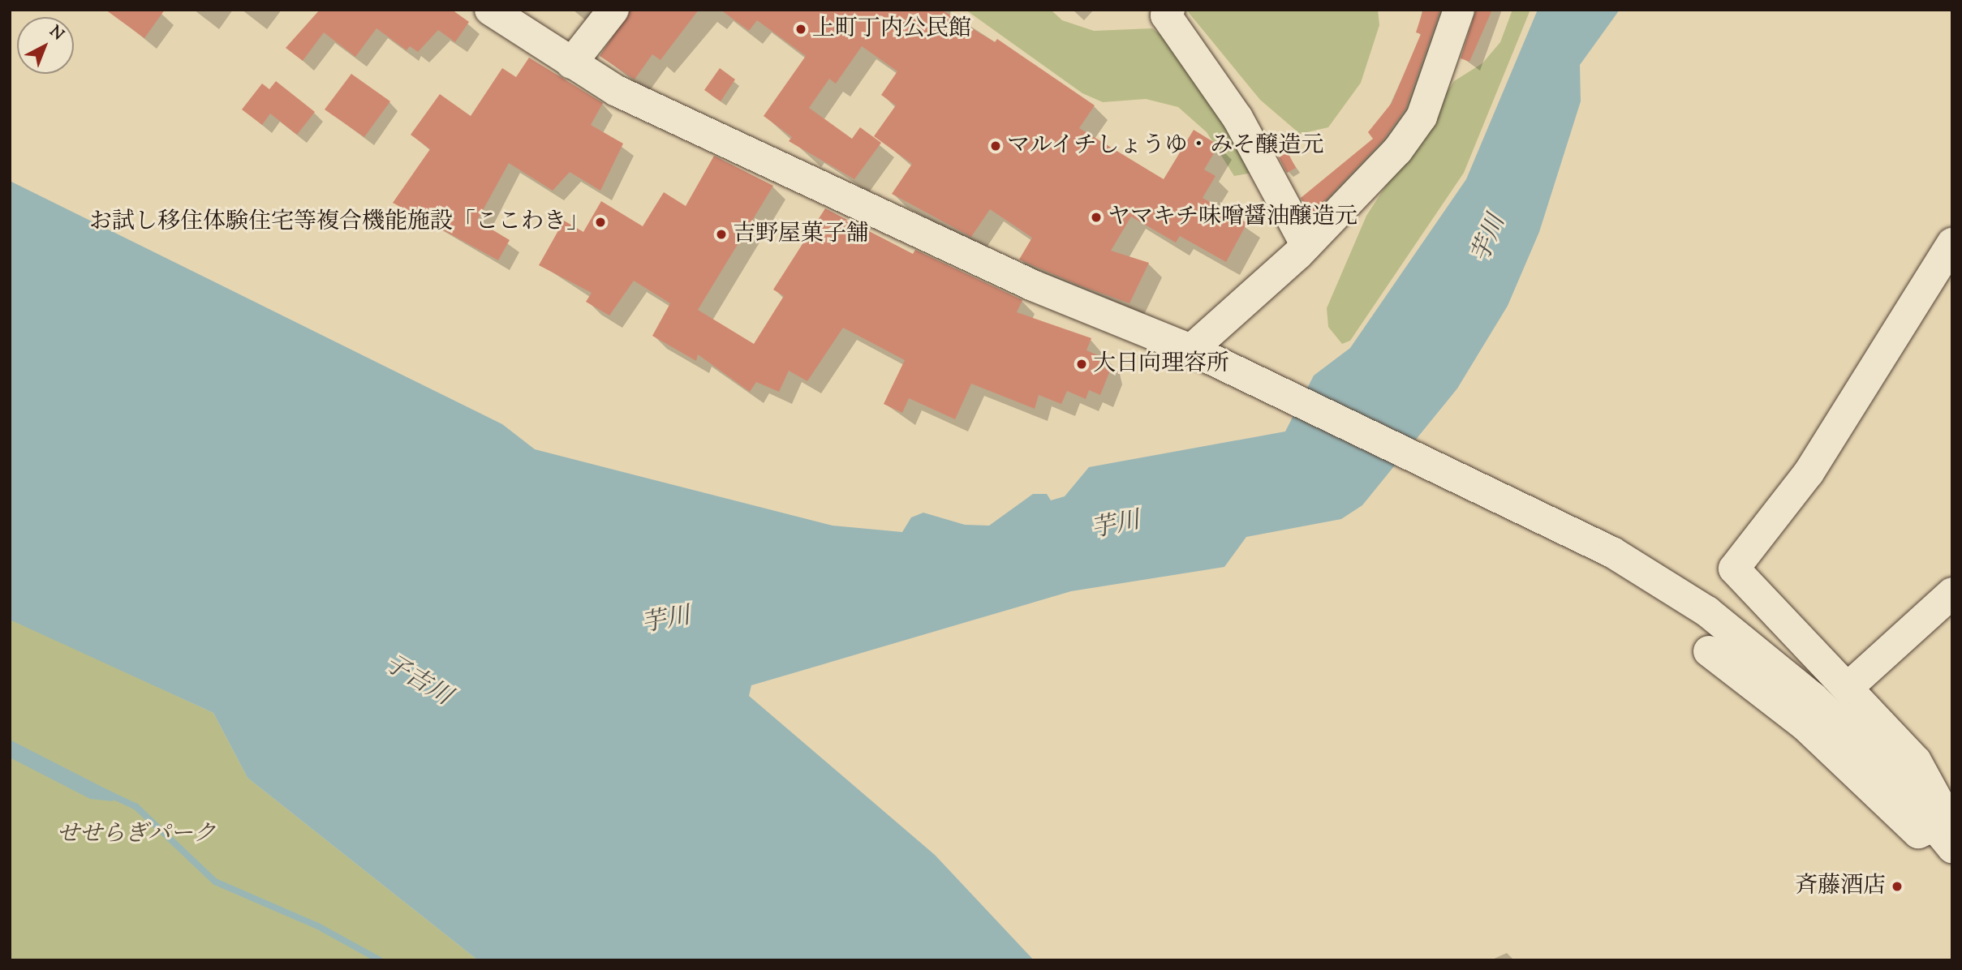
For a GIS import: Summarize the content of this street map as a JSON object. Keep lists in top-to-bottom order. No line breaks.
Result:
{"water":["芋川","子吉川"],"parks":["せせらぎパーク"],"places":["上町丁内公民館","マルイチしょうゆ・みそ醸造元","ヤマキチ味噌醤油醸造元","お試し移住体験住宅等複合機能施設「ここわき」","吉野屋菓子舗","大日向理容所","斉藤酒店"],"north":"top right"}
